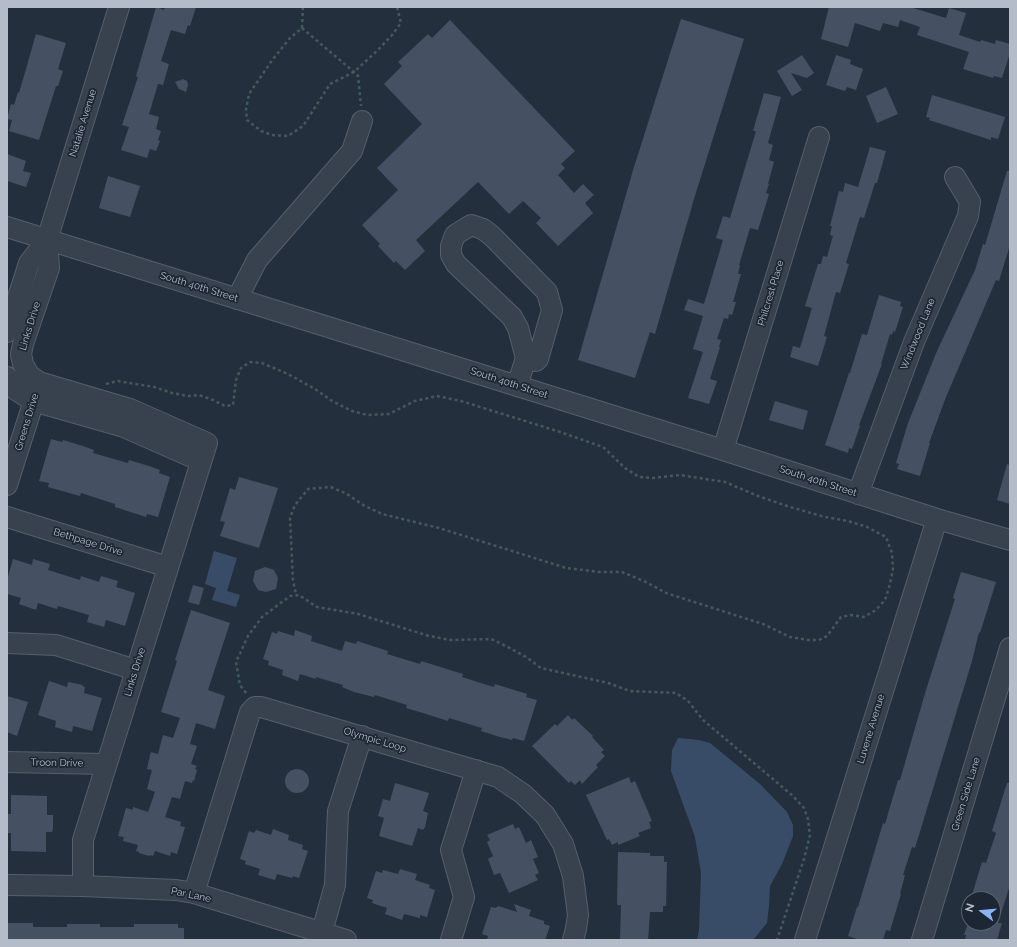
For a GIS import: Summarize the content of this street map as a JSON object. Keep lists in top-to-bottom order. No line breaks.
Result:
{"streets":{"street":["Natalie Avenue","South 40th Street","Philcrest Place","Links Drive","Windwood Lane","Greens Drive","Bethpage Drive","Luvene Avenue","Olympic Loop","Troon Drive","Green Side Lane","Par Lane"]},"crossings":[["Natalie Avenue","South 40th Street"],["Natalie Avenue","Links Drive"],["South 40th Street","Philcrest Place"],["South 40th Street","Links Drive"],["South 40th Street","Windwood Lane"],["South 40th Street","Luvene Avenue"],["Links Drive","Greens Drive"],["Links Drive","Bethpage Drive"],["Links Drive","Troon Drive"],["Links Drive","Par Lane"]],"north":"left"}
